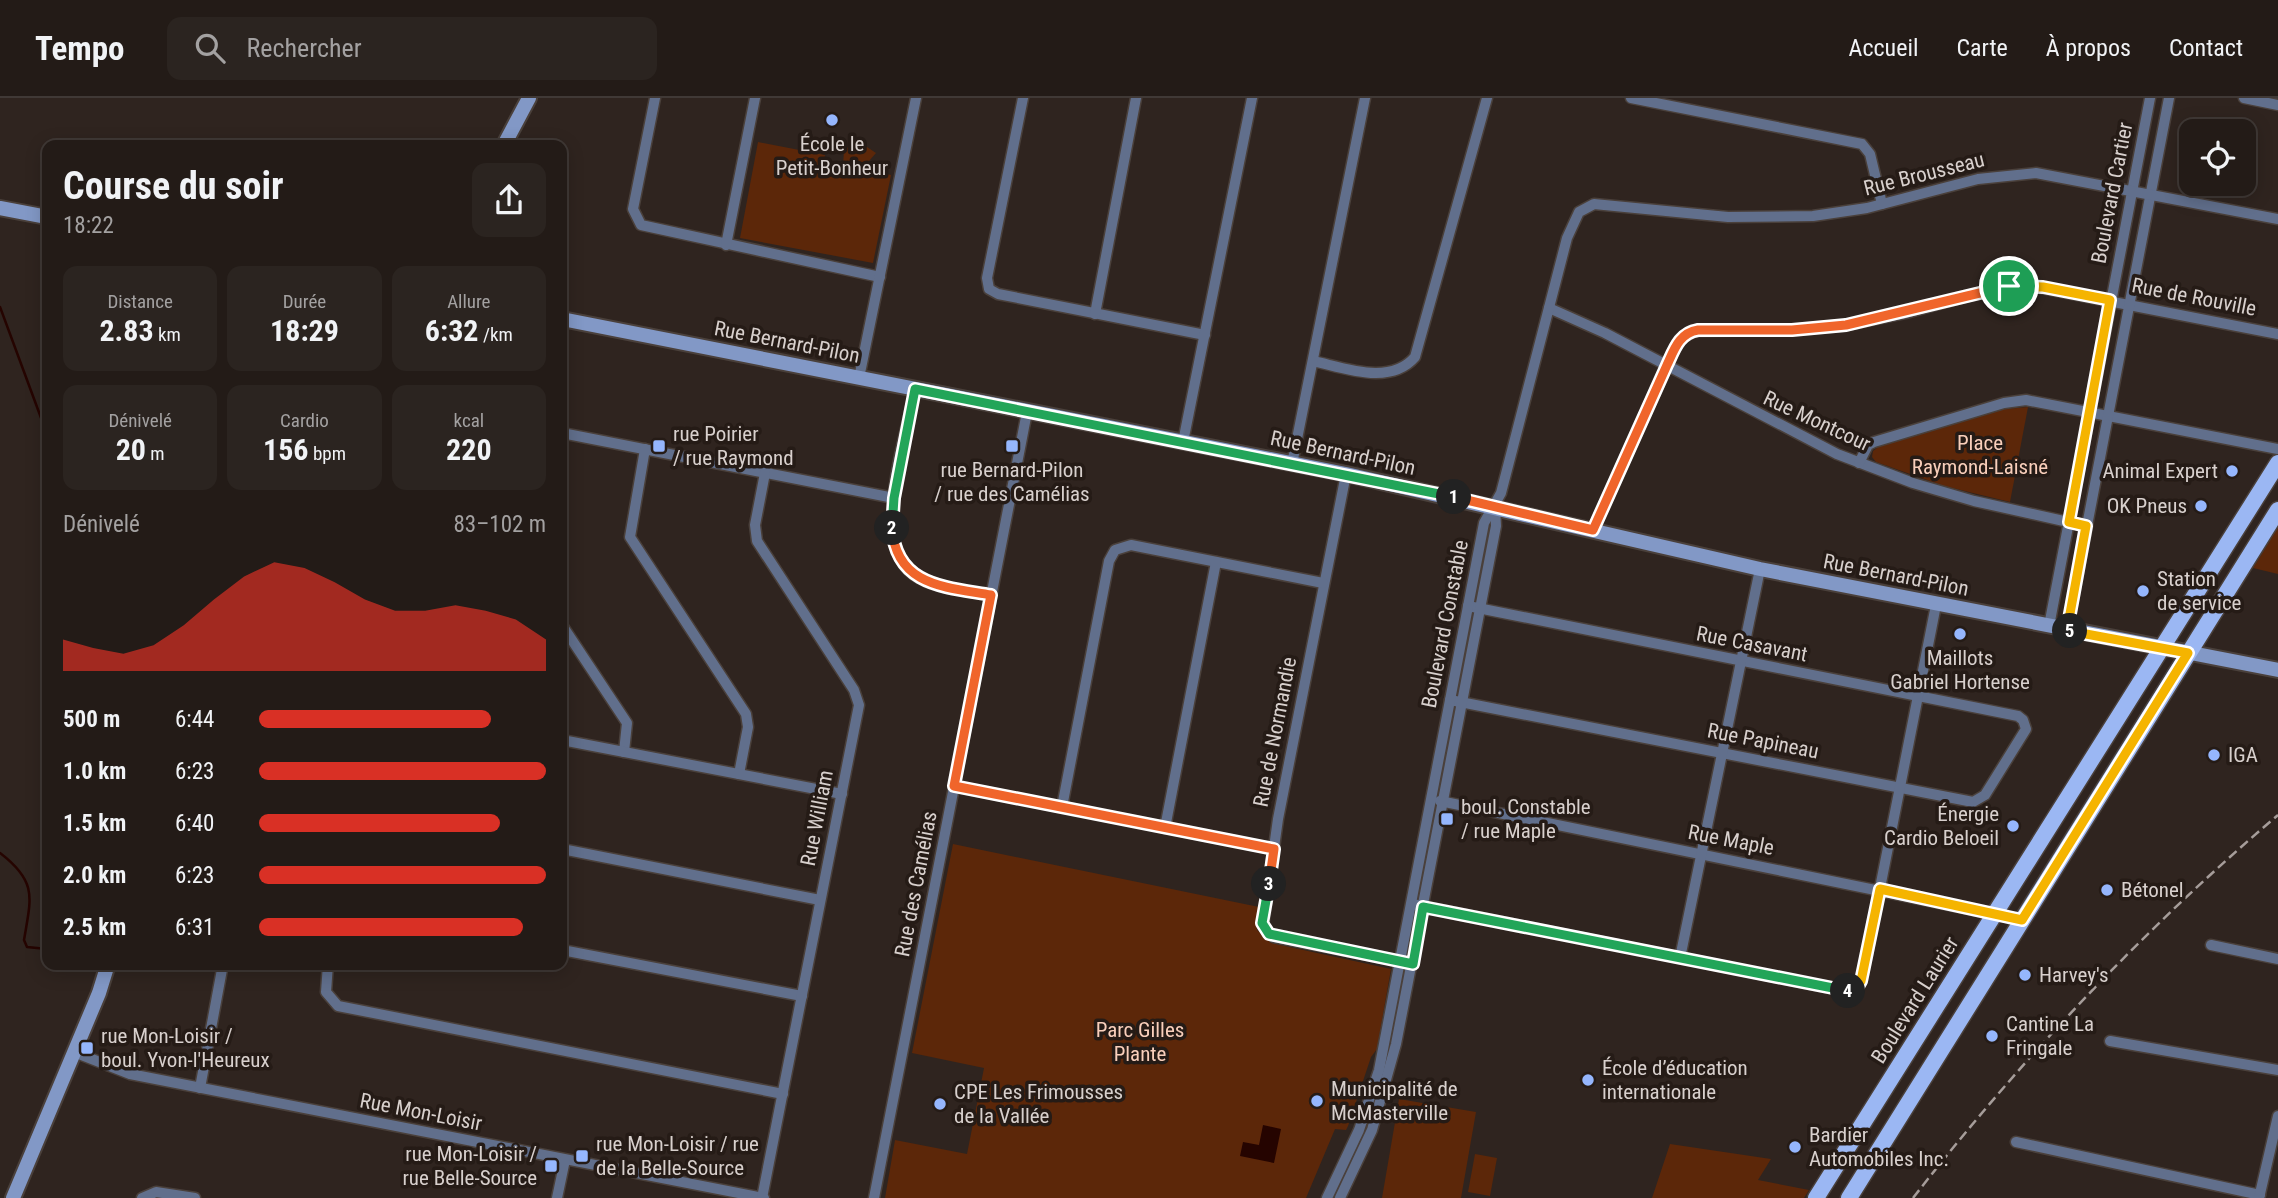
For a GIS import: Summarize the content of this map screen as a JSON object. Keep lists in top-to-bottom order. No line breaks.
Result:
{"streets":{"main road":["Rue Bernard-Pilon","Boulevard Laurier"],"street":["Rue Brousseau","Boulevard Cartier","Rue de Rouville","Rue Montcour","Boulevard Constable","Rue Casavant","Rue de Normandie","Rue Papineau","Rue William","Rue Maple","Rue des Camélias","Rue Mon-Loisir"]},"crossings":[["Rue Brousseau","Boulevard Cartier"],["Rue Brousseau","Rue Montcour"],["Boulevard Cartier","Rue de Rouville"],["Boulevard Cartier","Rue Bernard-Pilon"],["Boulevard Cartier","Rue Montcour"],["Rue de Rouville","Rue Montcour"],["Rue Bernard-Pilon","Boulevard Constable"],["Rue Bernard-Pilon","Rue de Normandie"],["Rue Bernard-Pilon","Rue des Camélias"],["Rue Bernard-Pilon","Boulevard Laurier"],["Boulevard Constable","Rue Casavant"],["Boulevard Constable","Rue de Normandie"],["Boulevard Constable","Rue Papineau"],["Boulevard Constable","Rue Maple"],["Rue Casavant","Rue Papineau"],["Rue William","Rue Mon-Loisir"],["Rue Maple","Boulevard Laurier"]],"parks":["Place Raymond-Laisné","Parc Gilles Plante"],"places":{"other":["École le Petit-Bonheur","Animal Expert","OK Pneus","Station de service","Maillots Gabriel Hortense","IGA","Énergie Cardio Beloeil","Bétonel","Harvey's","Cantine La Fringale","École d’éducation internationale","Municipalité de McMasterville","CPE Les Frimousses de la Vallée","Bardier Automobiles Inc."],"transit":["rue Poirier / rue Raymond","rue Bernard-Pilon / rue des Camélias","boul. Constable / rue Maple","rue Mon-Loisir / boul. Yvon-l'Heureux","rue Mon-Loisir / rue de la Belle-Source","rue Mon-Loisir / rue Belle-Source"]},"page":{"header":"Tempo","search":"Rechercher","nav":["Accueil","Carte","À propos","Contact"],"heading":["Course du soir","18:22"],"stats":[["Distance","2.83 km"],["Durée","18:29"],["Allure","6:32 /km"],["Dénivelé","20 m"],["Cardio","156 bpm"],["kcal","220"]],"pins":["1","2","5","3","4"],"chart":["Dénivelé","83–102 m"],"list":[{"name":"500 m","note":"6:44"},{"name":"1.0 km","note":"6:23"},{"name":"1.5 km","note":"6:40"},{"name":"2.0 km","note":"6:23"},{"name":"2.5 km","note":"6:31"}]}}
